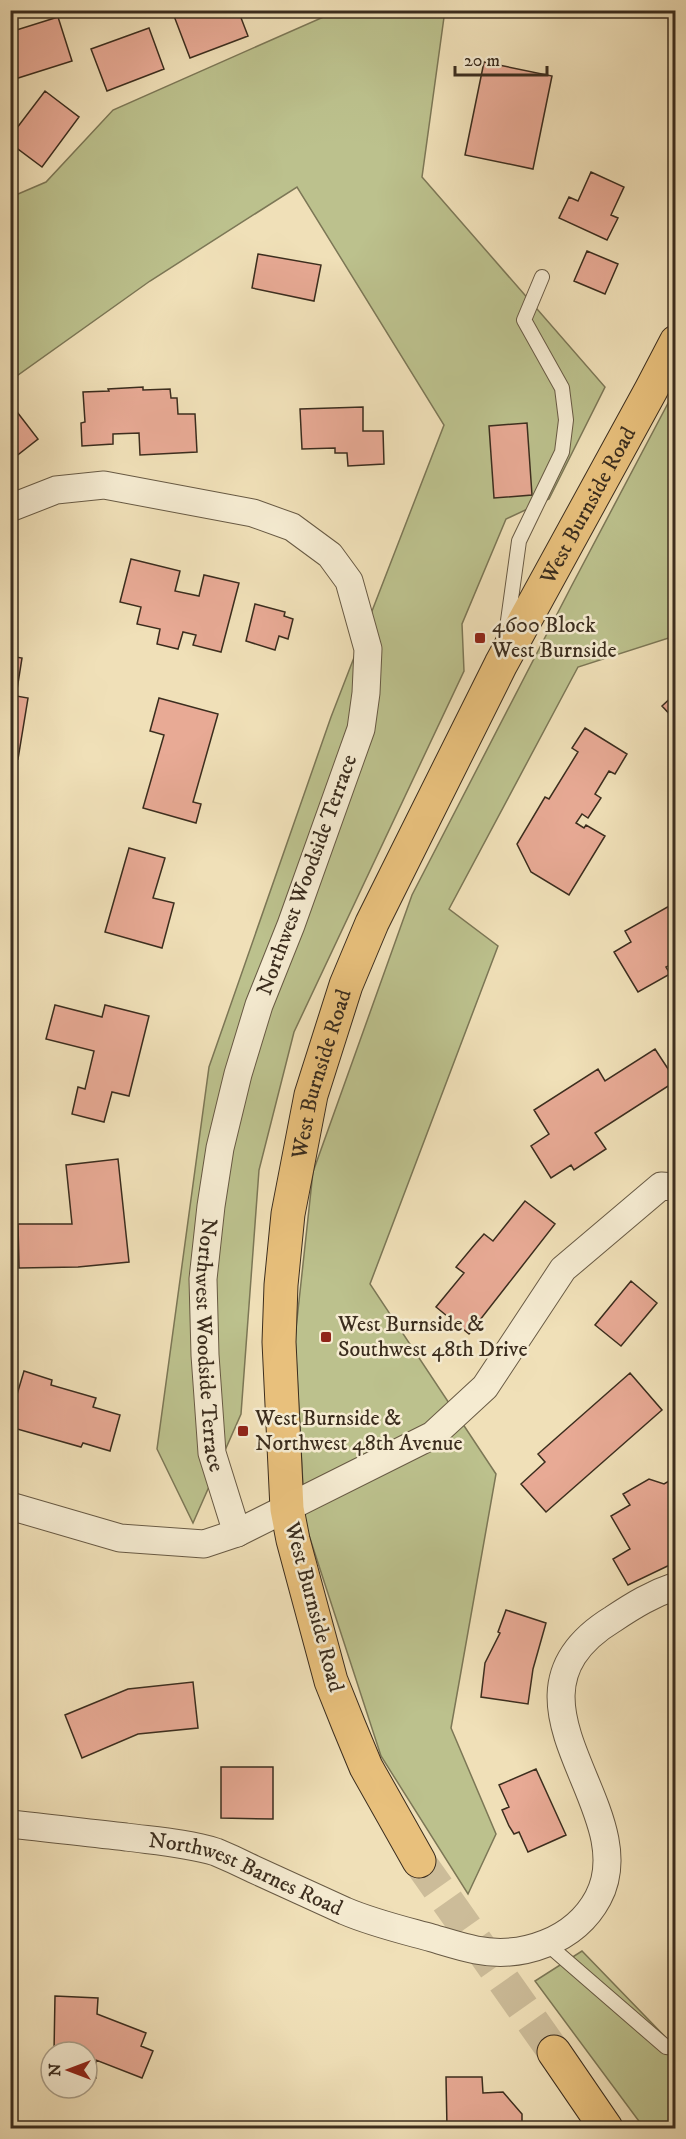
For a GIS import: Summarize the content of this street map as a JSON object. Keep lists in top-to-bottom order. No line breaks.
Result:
{"streets":{"main road":["West Burnside Road"],"street":["Northwest Woodside Terrace","Northwest Barnes Road"]},"places":{"transit":["4600 Block West Burnside","West Burnside & Southwest 48th Drive","West Burnside & Northwest 48th Avenue"]},"scale_bar":"20 m","north":"left"}
